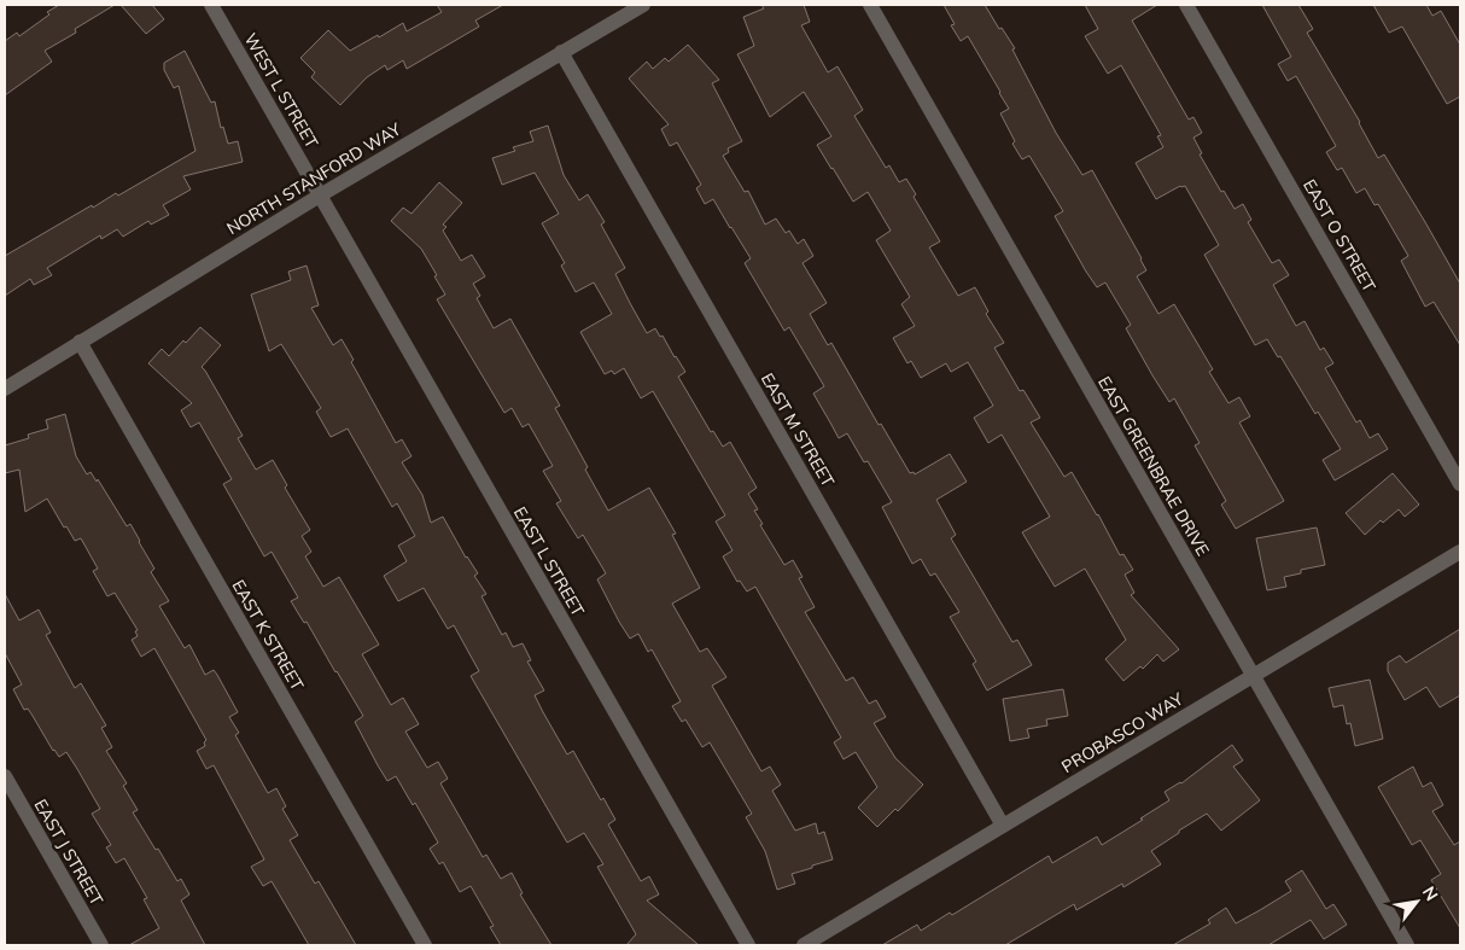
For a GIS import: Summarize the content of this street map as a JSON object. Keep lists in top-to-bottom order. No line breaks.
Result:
{"streets":{"street":["WEST L STREET","NORTH STANFORD WAY","EAST O STREET","EAST M STREET","EAST GREENBRAE DRIVE","EAST L STREET","EAST K STREET","PROBASCO WAY","EAST J STREET"]},"crossings":[["WEST L STREET","NORTH STANFORD WAY"],["WEST L STREET","EAST L STREET"],["NORTH STANFORD WAY","EAST M STREET"],["NORTH STANFORD WAY","EAST L STREET"],["NORTH STANFORD WAY","EAST K STREET"],["EAST M STREET","PROBASCO WAY"],["EAST GREENBRAE DRIVE","PROBASCO WAY"]],"north":"top right"}
